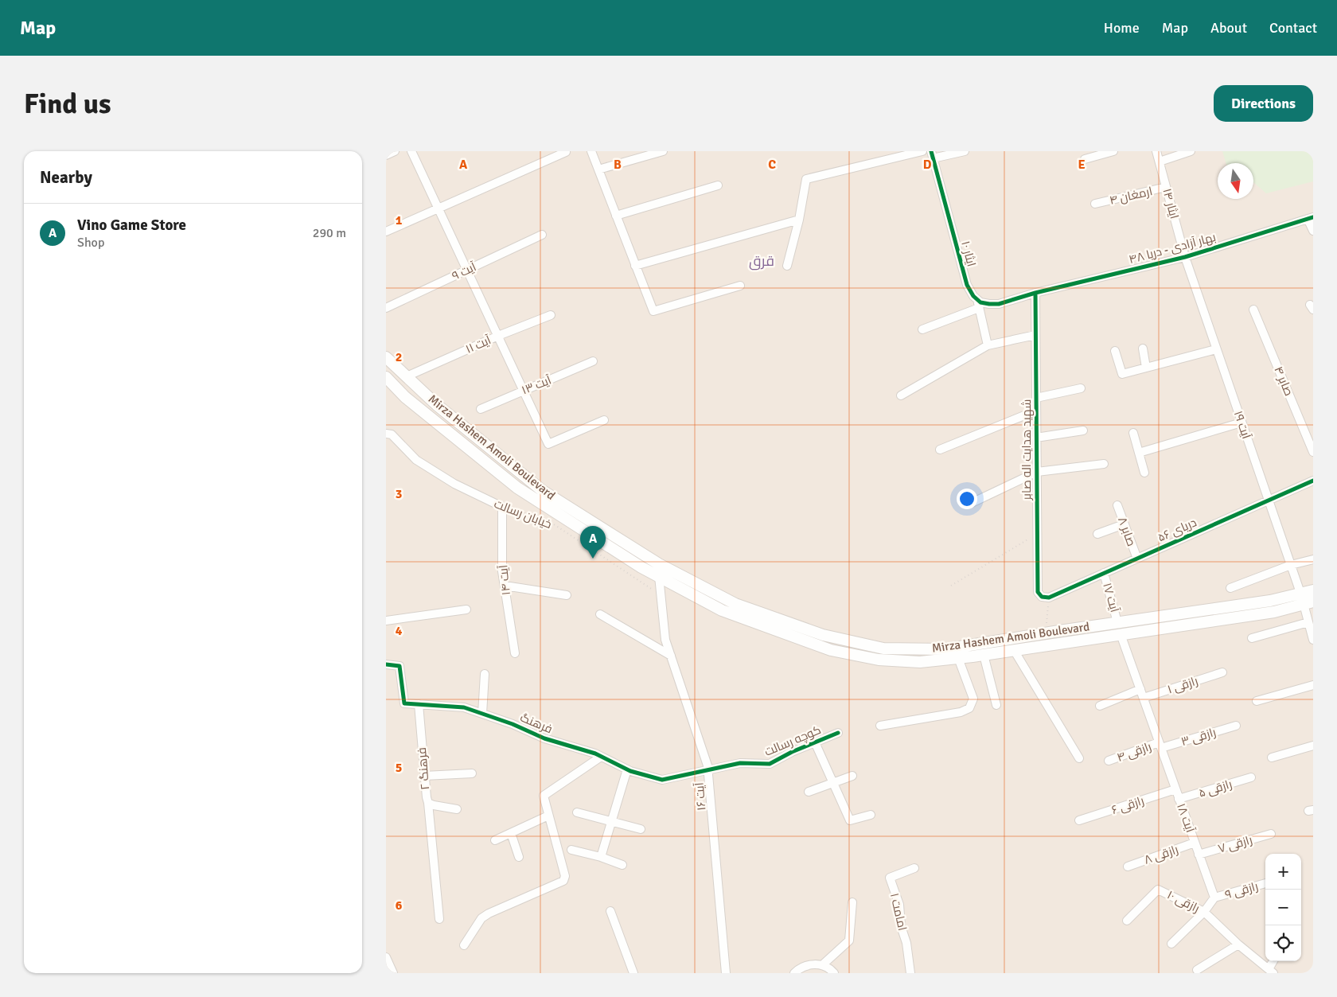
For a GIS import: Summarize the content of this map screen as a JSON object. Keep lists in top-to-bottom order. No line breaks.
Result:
{"streets":{"main road":["Mirza Hashem Amoli Boulevard"],"street":["ارمغان ۴","ایثار ۱۴","بهار آزادی - دریا ۴۸","ایثار ۱۰","آیت ۹","آیت ۱۱","صابر ۴","آیت ۱۳","آیت ۱۹","شهید هدایت اله صابر","خیابان رسالت","دریای ۵۶","صابر ۸","آيت ۱۴","آیت ۱۷","رازقی ۱","فرهنگ","رازقی ۳","کوچه رسالت","رازقی ۴","فرهنگ ۲","رازقی ۵","آیت ۱۶","رازقی ۶","آیت ۱۸","رازقی ۷","رازقی ۸","رازقی ۹","رازقی ۱۰","امامت ۱"]},"crossings":[["ارمغان ۴","ایثار ۱۴"],["ایثار ۱۴","بهار آزادی - دریا ۴۸"],["ایثار ۱۴","آیت ۱۹"],["بهار آزادی - دریا ۴۸","آیت ۱۹"],["بهار آزادی - دریا ۴۸","شهید هدایت اله صابر"],["آیت ۱۱","Mirza Hashem Amoli Boulevard"],["آیت ۱۹","Mirza Hashem Amoli Boulevard"],["آیت ۱۹","دریای ۵۶"],["Mirza Hashem Amoli Boulevard","آیت ۱۷"],["Mirza Hashem Amoli Boulevard","آیت ۱۶"],["Mirza Hashem Amoli Boulevard","آیت ۱۸"],["شهید هدایت اله صابر","دریای ۵۶"],["خیابان رسالت","آيت ۱۴"],["خیابان رسالت","آیت ۱۶"],["دریای ۵۶","صابر ۸"],["دریای ۵۶","آیت ۱۷"],["رازقی ۱","آیت ۱۸"],["فرهنگ","کوچه رسالت"],["فرهنگ","فرهنگ ۲"],["فرهنگ","آیت ۱۶"],["رازقی ۳","رازقی ۴"],["رازقی ۳","آیت ۱۸"],["کوچه رسالت","آیت ۱۶"],["رازقی ۴","آیت ۱۸"],["رازقی ۵","آیت ۱۸"],["رازقی ۶","آیت ۱۸"],["آیت ۱۸","رازقی ۷"],["آیت ۱۸","رازقی ۸"],["آیت ۱۸","رازقی ۹"]],"districts":["قرق"],"north":"bottom","page":{"header":"Map","nav":["Home","Map","About","Contact"],"buttons":"Directions","title":"Find us","heading":"Nearby","list":[{"mark":"A","name":"Vino Game Store","note":"Shop","value":"290 m"}],"pins":"A","map_buttons":["+","−"]},"grid":{"columns":["A","B","C","D","E"],"rows":["1","2","3","4","5","6"]}}
